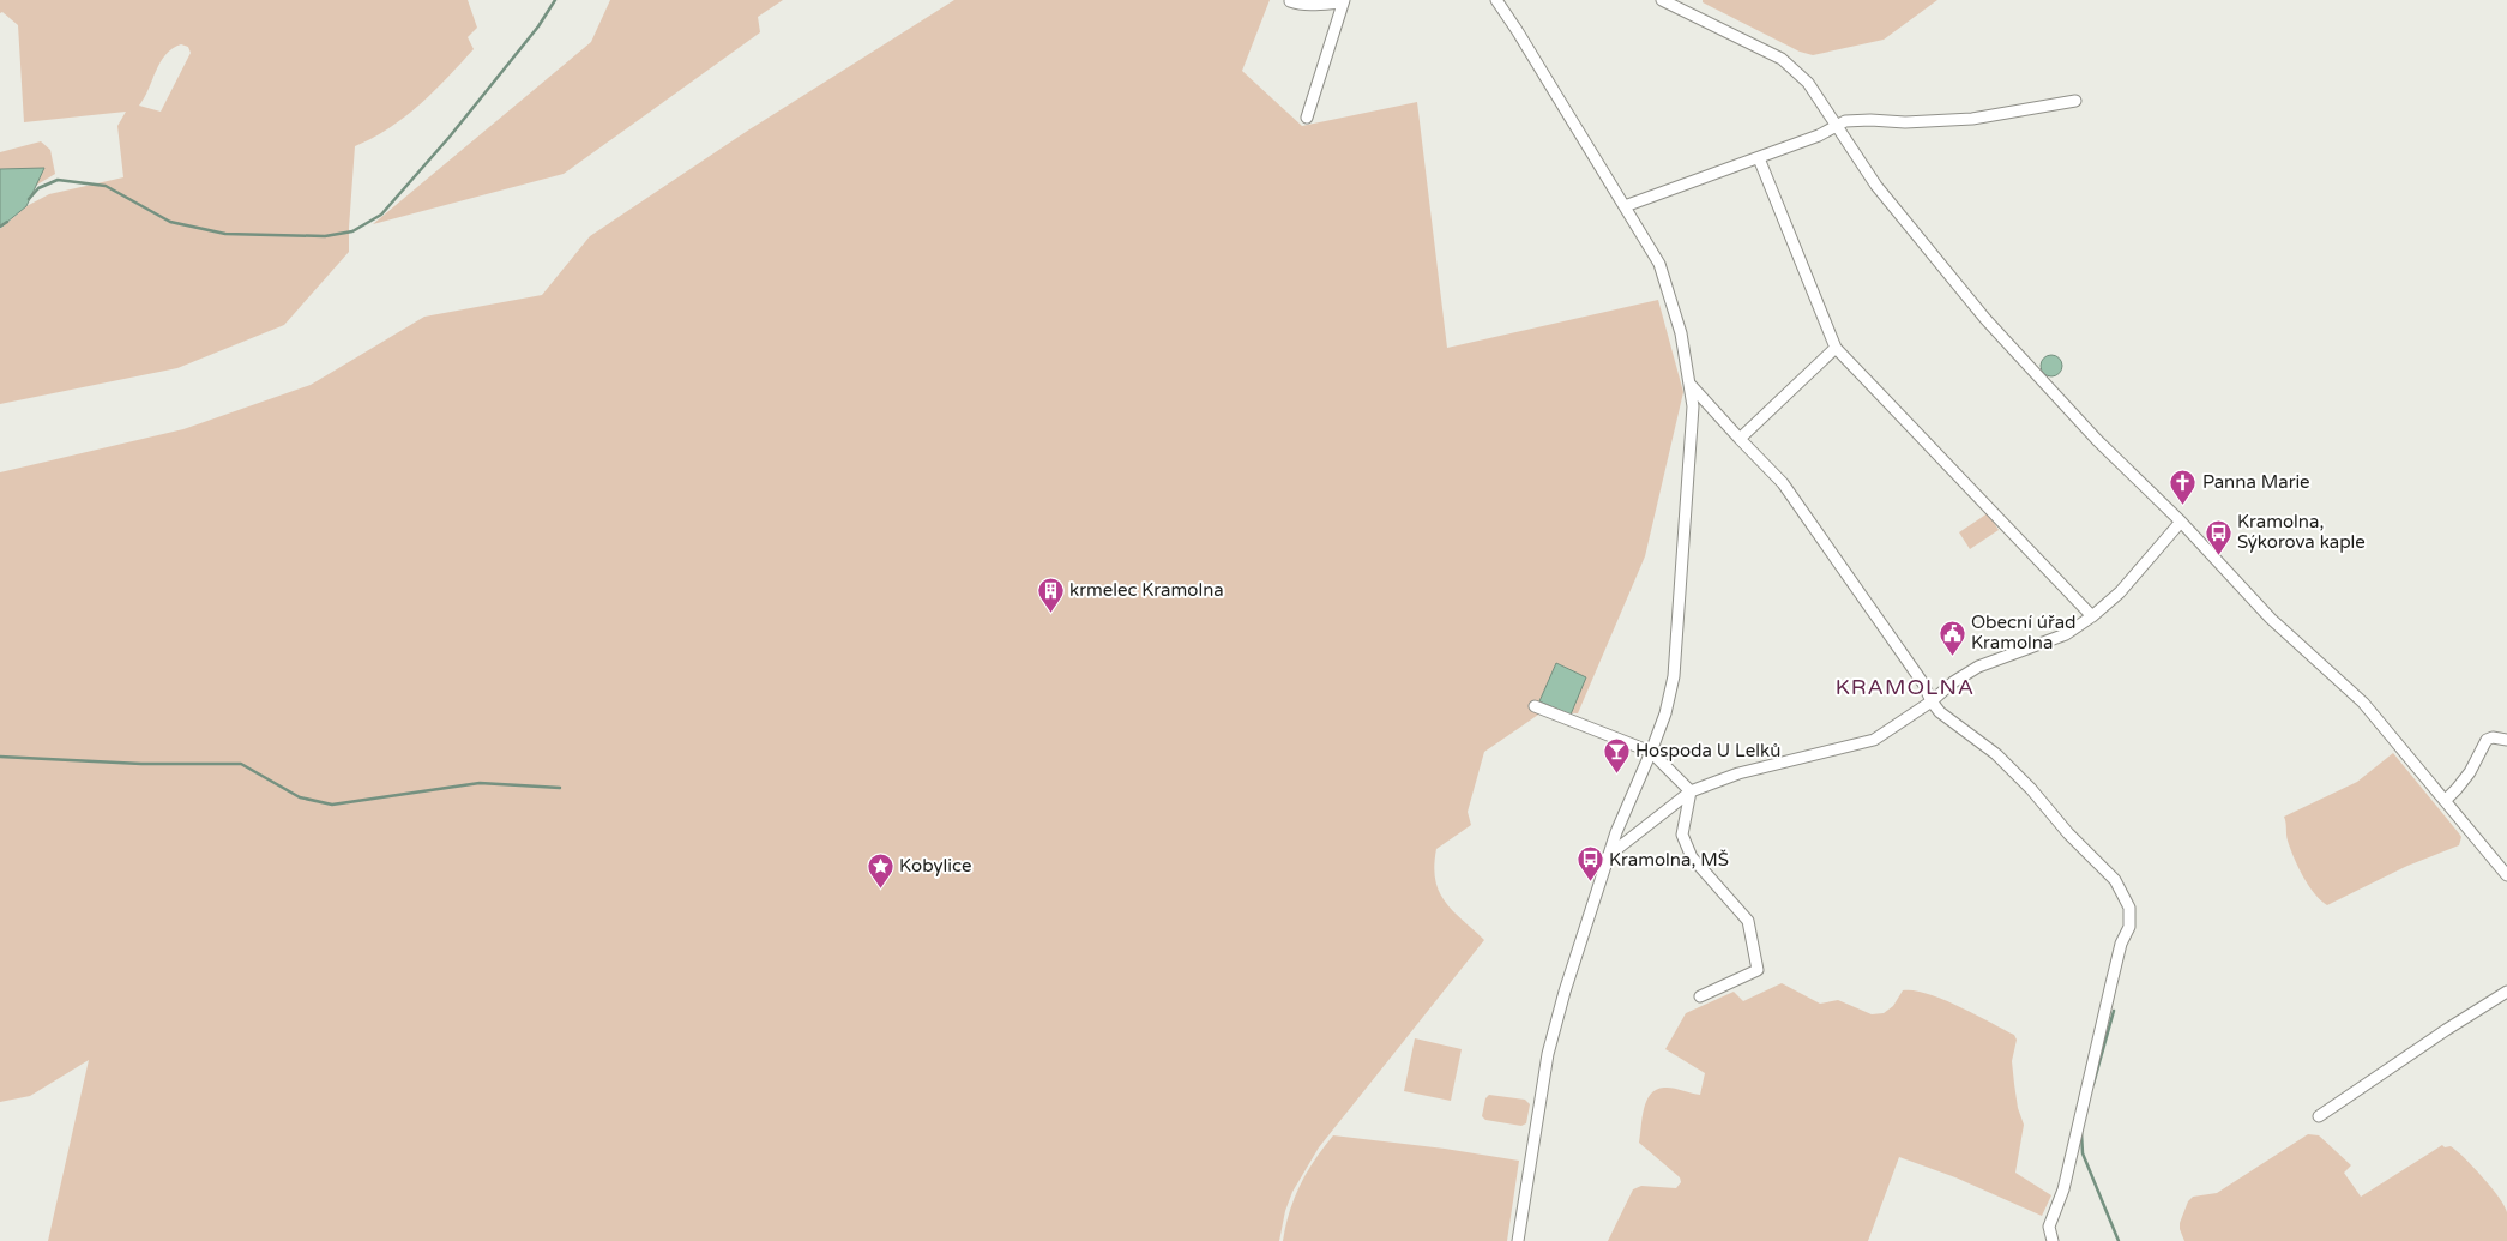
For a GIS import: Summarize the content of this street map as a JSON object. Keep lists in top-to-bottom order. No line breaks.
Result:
{"districts":["KRAMOLNA"],"places":{"church":["Panna Marie"],"bus stop":["Kramolna, Sýkorova kaple","Kramolna, MŠ"],"building":["krmelec Kramolna"],"public building":["Obecní úřad Kramolna"],"bar":["Hospoda U Lelků"],"place":["Kobylice"]}}
